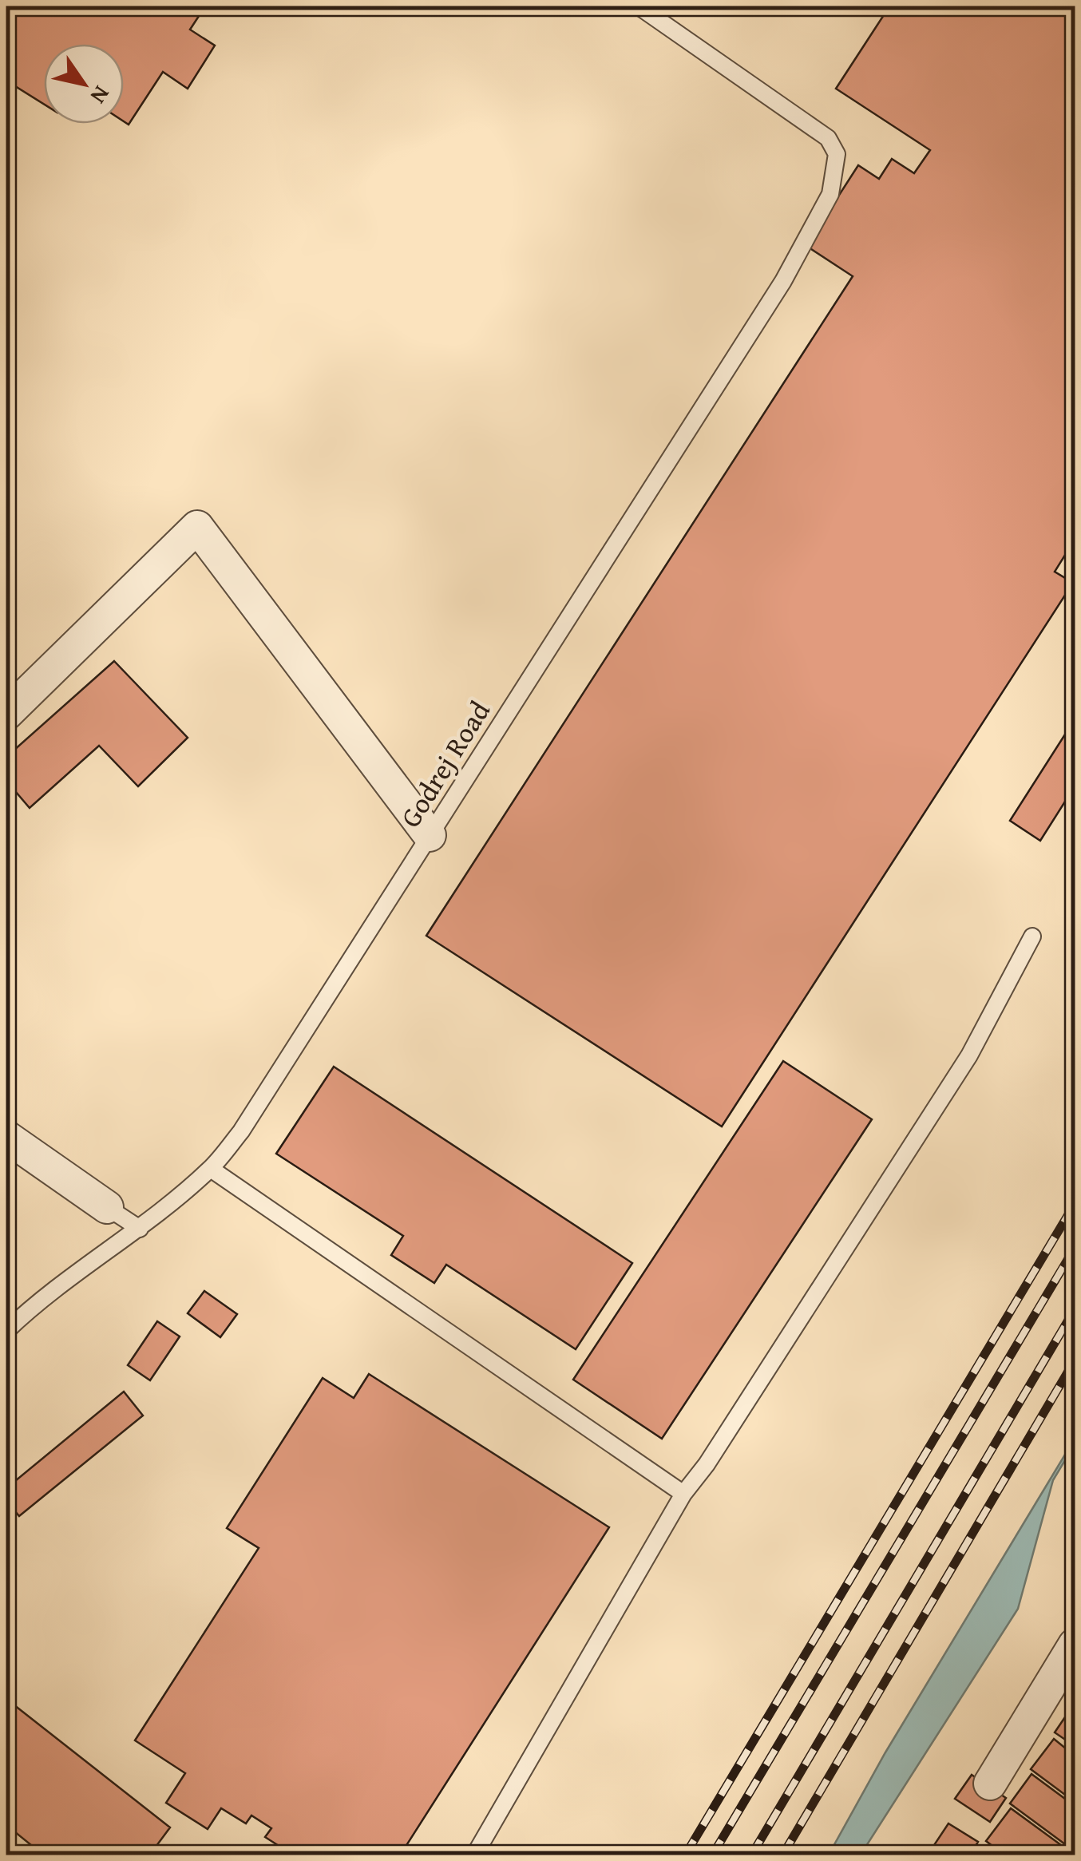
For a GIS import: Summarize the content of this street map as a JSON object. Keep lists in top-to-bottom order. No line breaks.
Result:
{"streets":{"lane":["Godrej Road"]},"north":"bottom right"}
